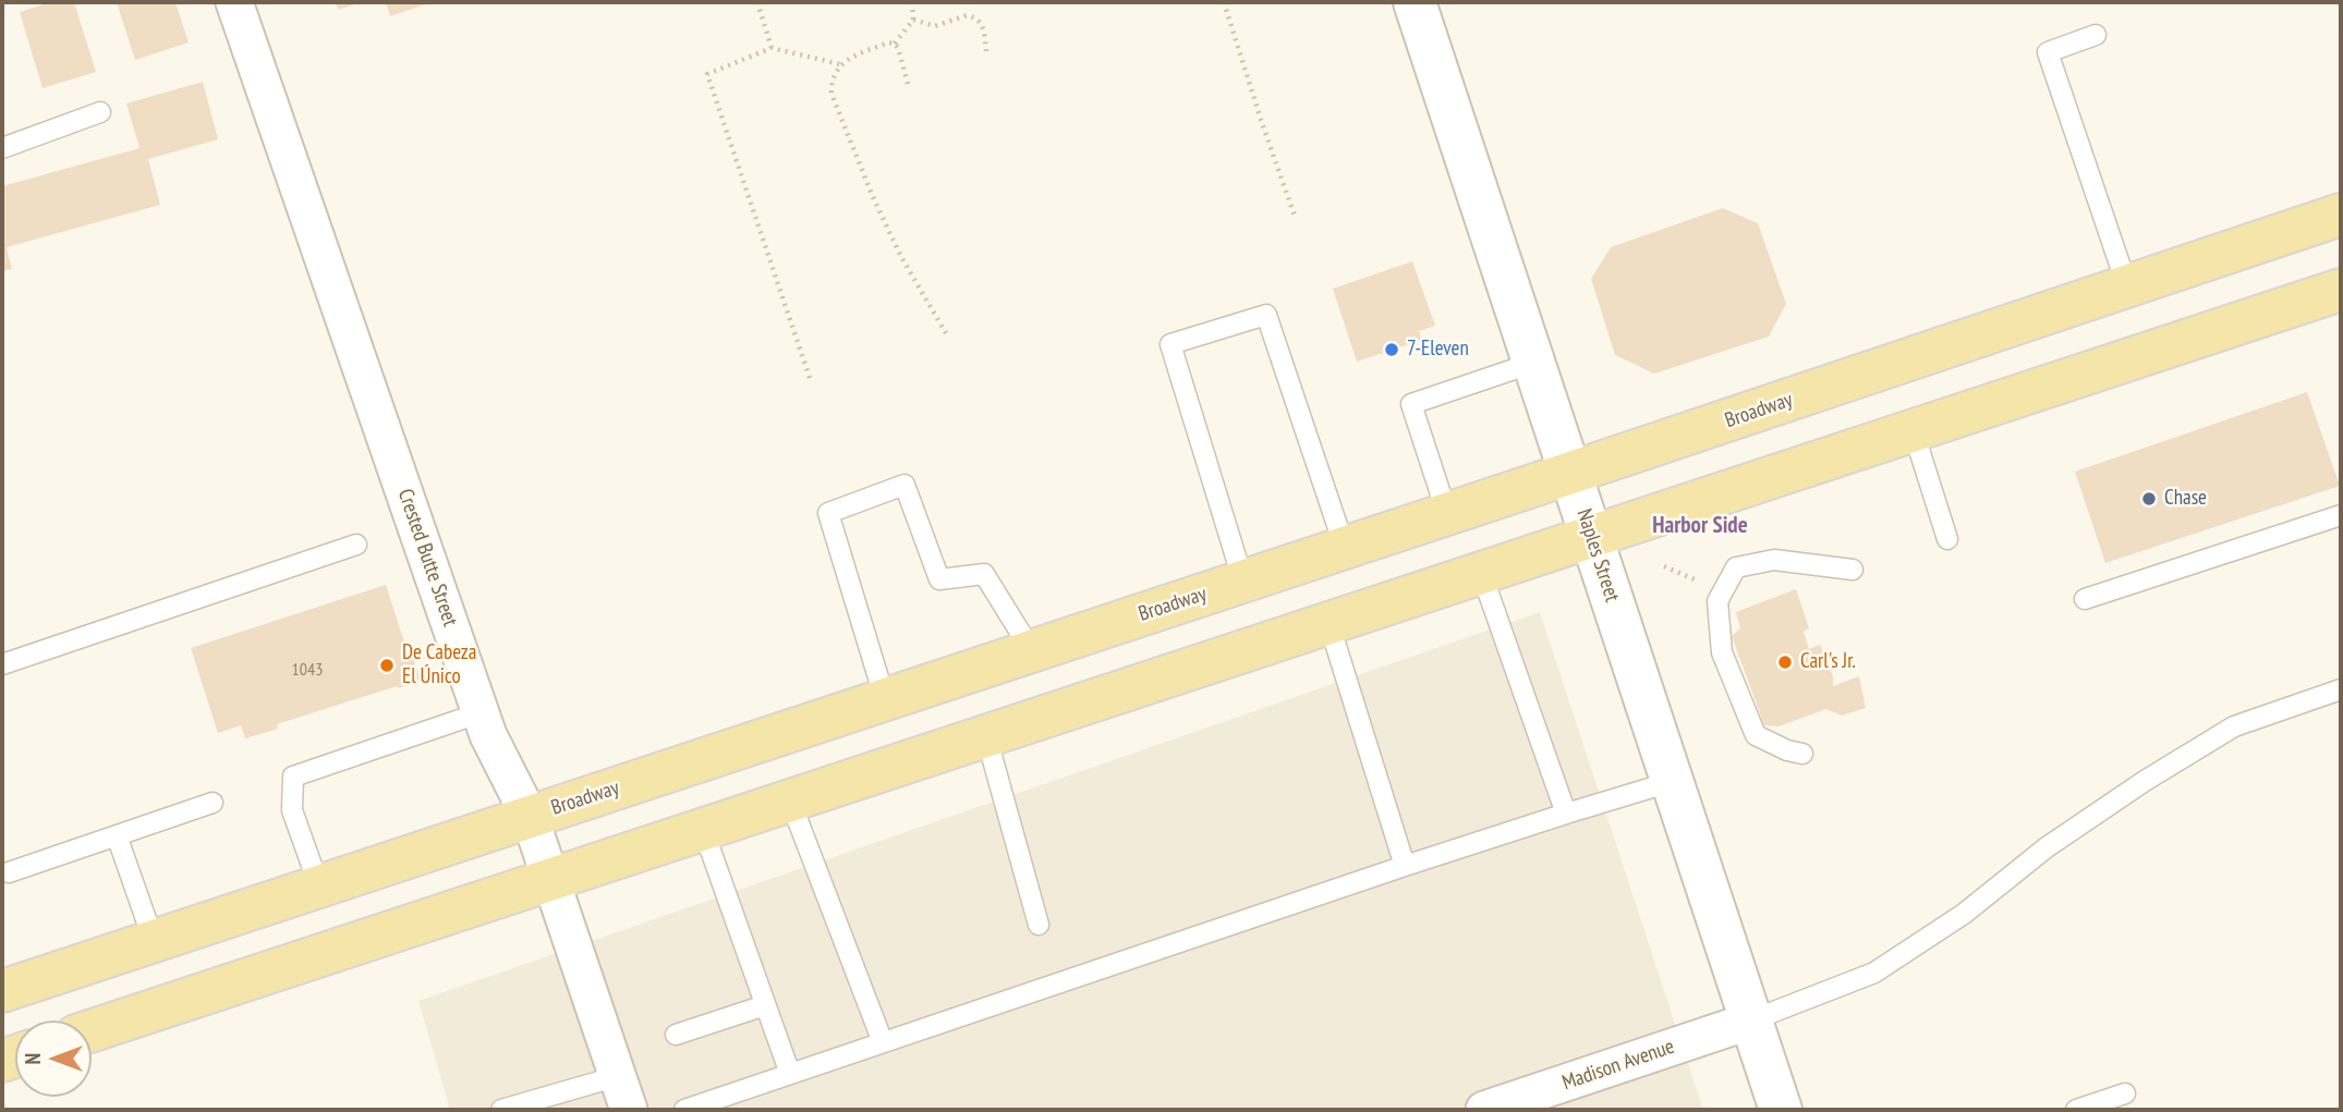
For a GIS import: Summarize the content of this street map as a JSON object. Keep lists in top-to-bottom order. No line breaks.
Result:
{"streets":{"main road":["Broadway"],"street":["Naples Street","Crested Butte Street","Madison Avenue"]},"crossings":[["Broadway","Naples Street"],["Broadway","Crested Butte Street"],["Naples Street","Madison Avenue"]],"districts":["Harbor Side"],"places":["7-Eleven","Chase","Carl's Jr.","De Cabeza El Único"],"house_numbers":["1043"],"north":"left"}
